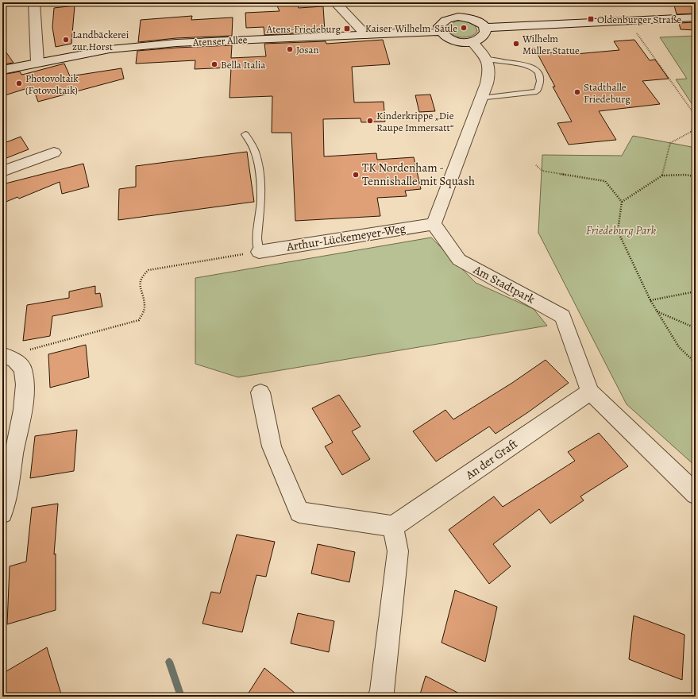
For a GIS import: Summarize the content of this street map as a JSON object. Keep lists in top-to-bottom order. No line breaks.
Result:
{"streets":{"street":["Atenser Allee","Arthur-Lückemeyer-Weg","Am Stadtpark","An der Graft"]},"crossings":[["Arthur-Lückemeyer-Weg","Am Stadtpark"],["Am Stadtpark","An der Graft"]],"parks":["Friedeburg Park"],"places":{"transit":["Oldenburger Straße","Atens-Friedeburg"],"other":["Kaiser-Wilhelm-Säule","Landbäckerei zur Horst","Wilhelm Müller Statue","Josan","Bella Italia","Photovoltaik (Fotovoltaik)","Stadthalle Friedeburg","Kinderkrippe „Die Raupe Immersatt“","TK Nordenham - Tennishalle mit Squash"]}}
